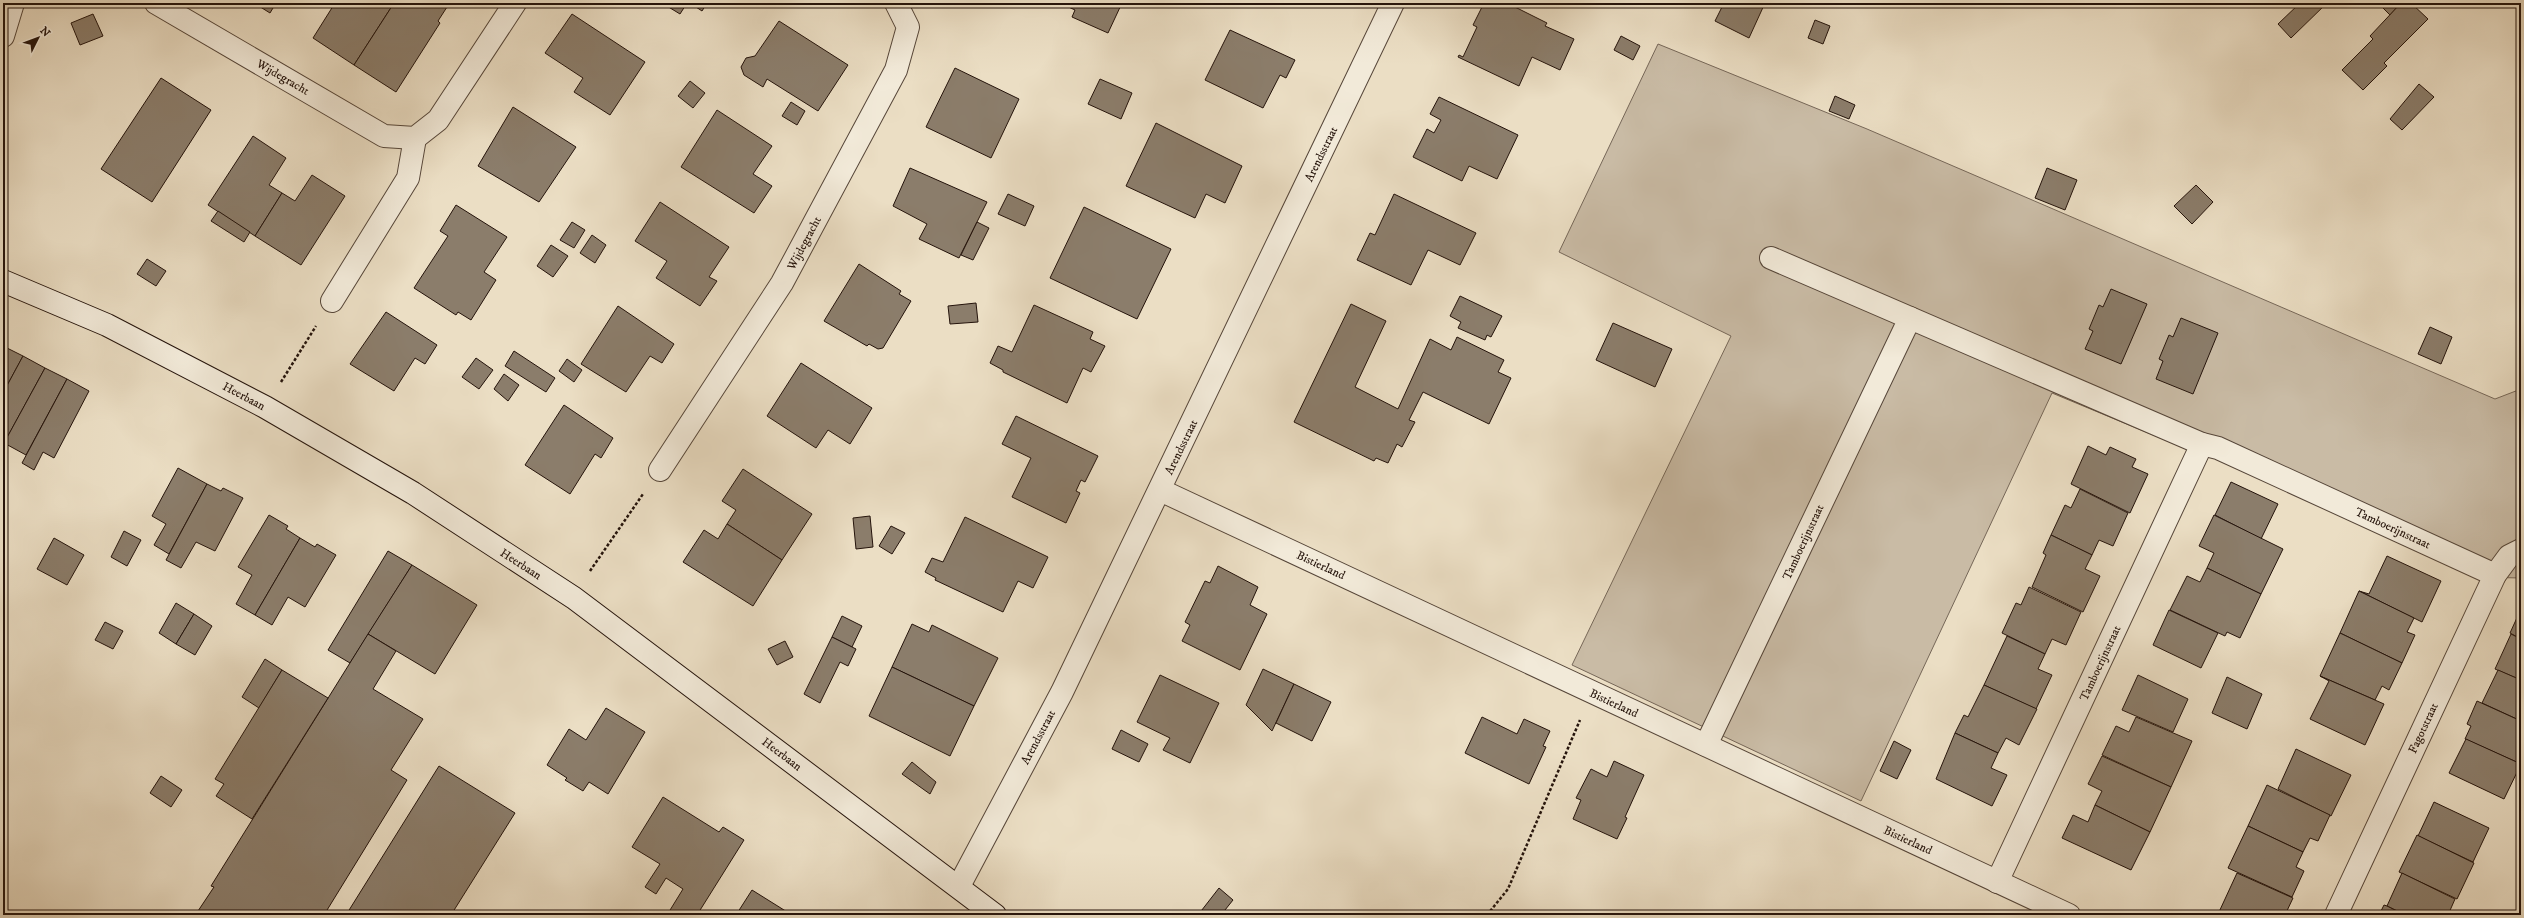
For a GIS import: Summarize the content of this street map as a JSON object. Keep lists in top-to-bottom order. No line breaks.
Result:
{"streets":{"street":["Wijdegracht","Arendsstraat","Heerbaan","Tamboerijnstraat","Bistierland","Fagotstraat"]},"crossings":[["Arendsstraat","Heerbaan"],["Arendsstraat","Bistierland"],["Tamboerijnstraat","Bistierland"],["Tamboerijnstraat","Fagotstraat"]],"north":"top right"}
